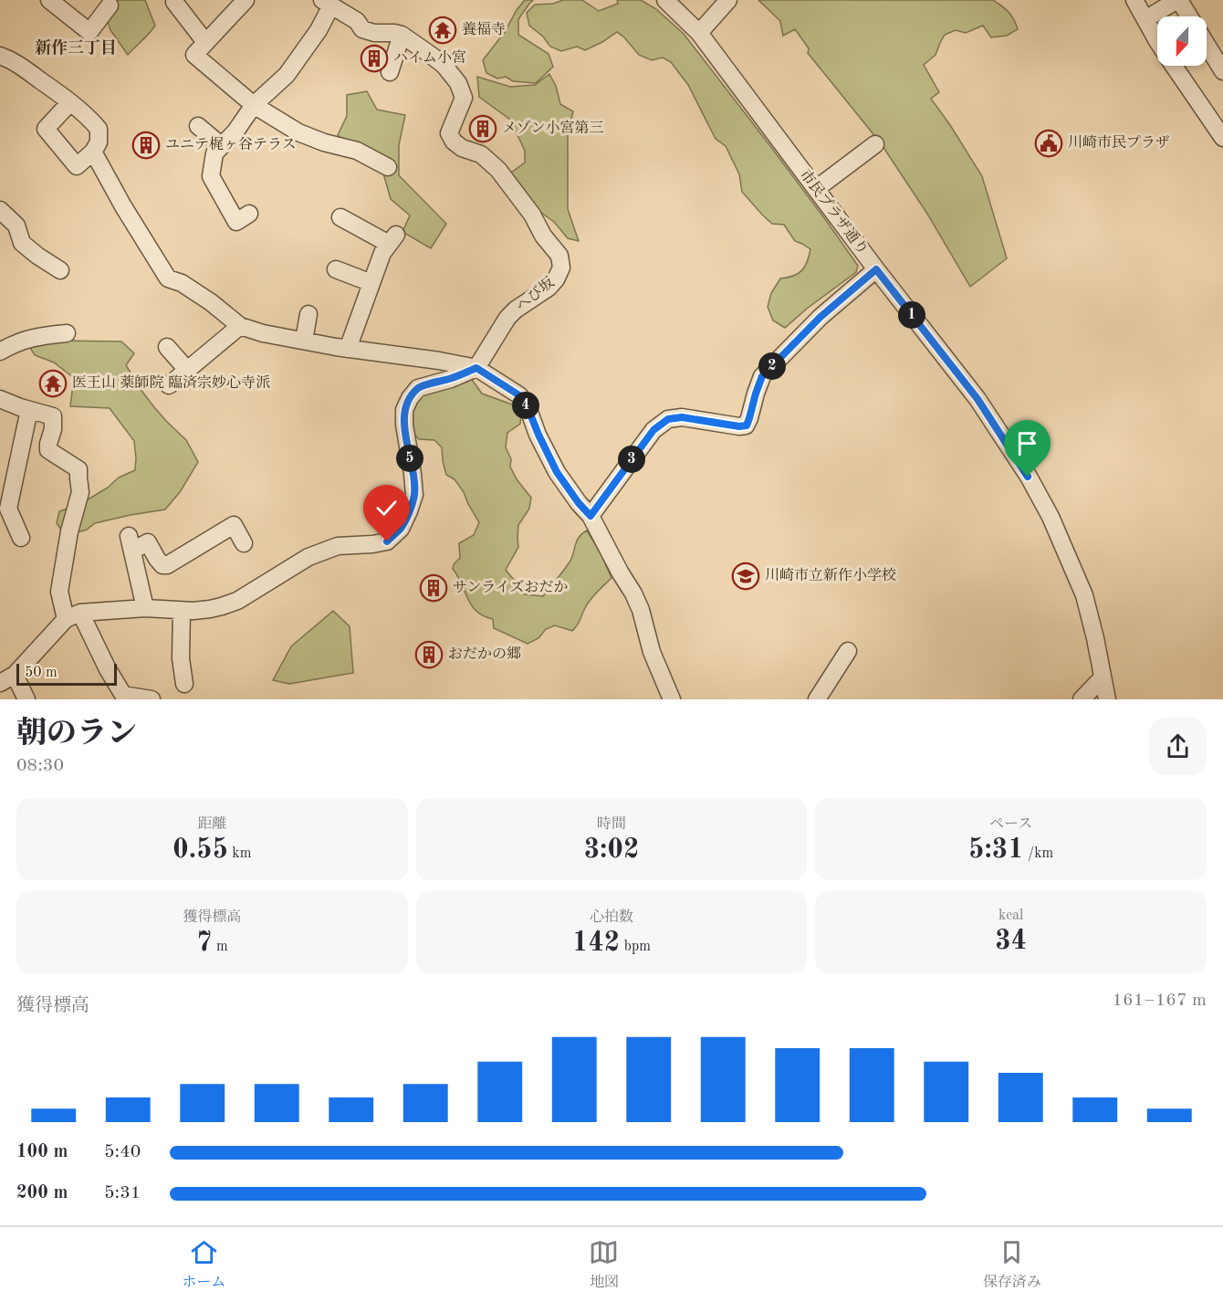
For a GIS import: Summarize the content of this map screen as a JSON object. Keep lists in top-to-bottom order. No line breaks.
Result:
{"streets":{"street":["市民プラザ通り","へび坂"]},"districts":["新作三丁目"],"places":{"temple":["養福寺","医王山 薬師院 臨済宗妙心寺派"],"building":["ハイム小宮","メゾン小宮第三","ユニテ梶ヶ谷テラス","サンライズおだか","おだかの郷"],"public building":["川崎市民プラザ"],"school or university":["川崎市立新作小学校"]},"scale_bar":"50 m","north":"bottom","page":{"pins":["1","2","4","5","3"],"scale":"50 m","heading":["朝のラン","08:30"],"stats":[["距離","0.55 km"],["時間","3:02"],["ペース","5:31 /km"],["獲得標高","7 m"],["心拍数","142 bpm"],["kcal","34"]],"chart":["獲得標高","161–167 m"],"list":[{"name":"100 m","note":"5:40"},{"name":"200 m","note":"5:31"}],"tabs":["ホーム","地図","保存済み"]}}
